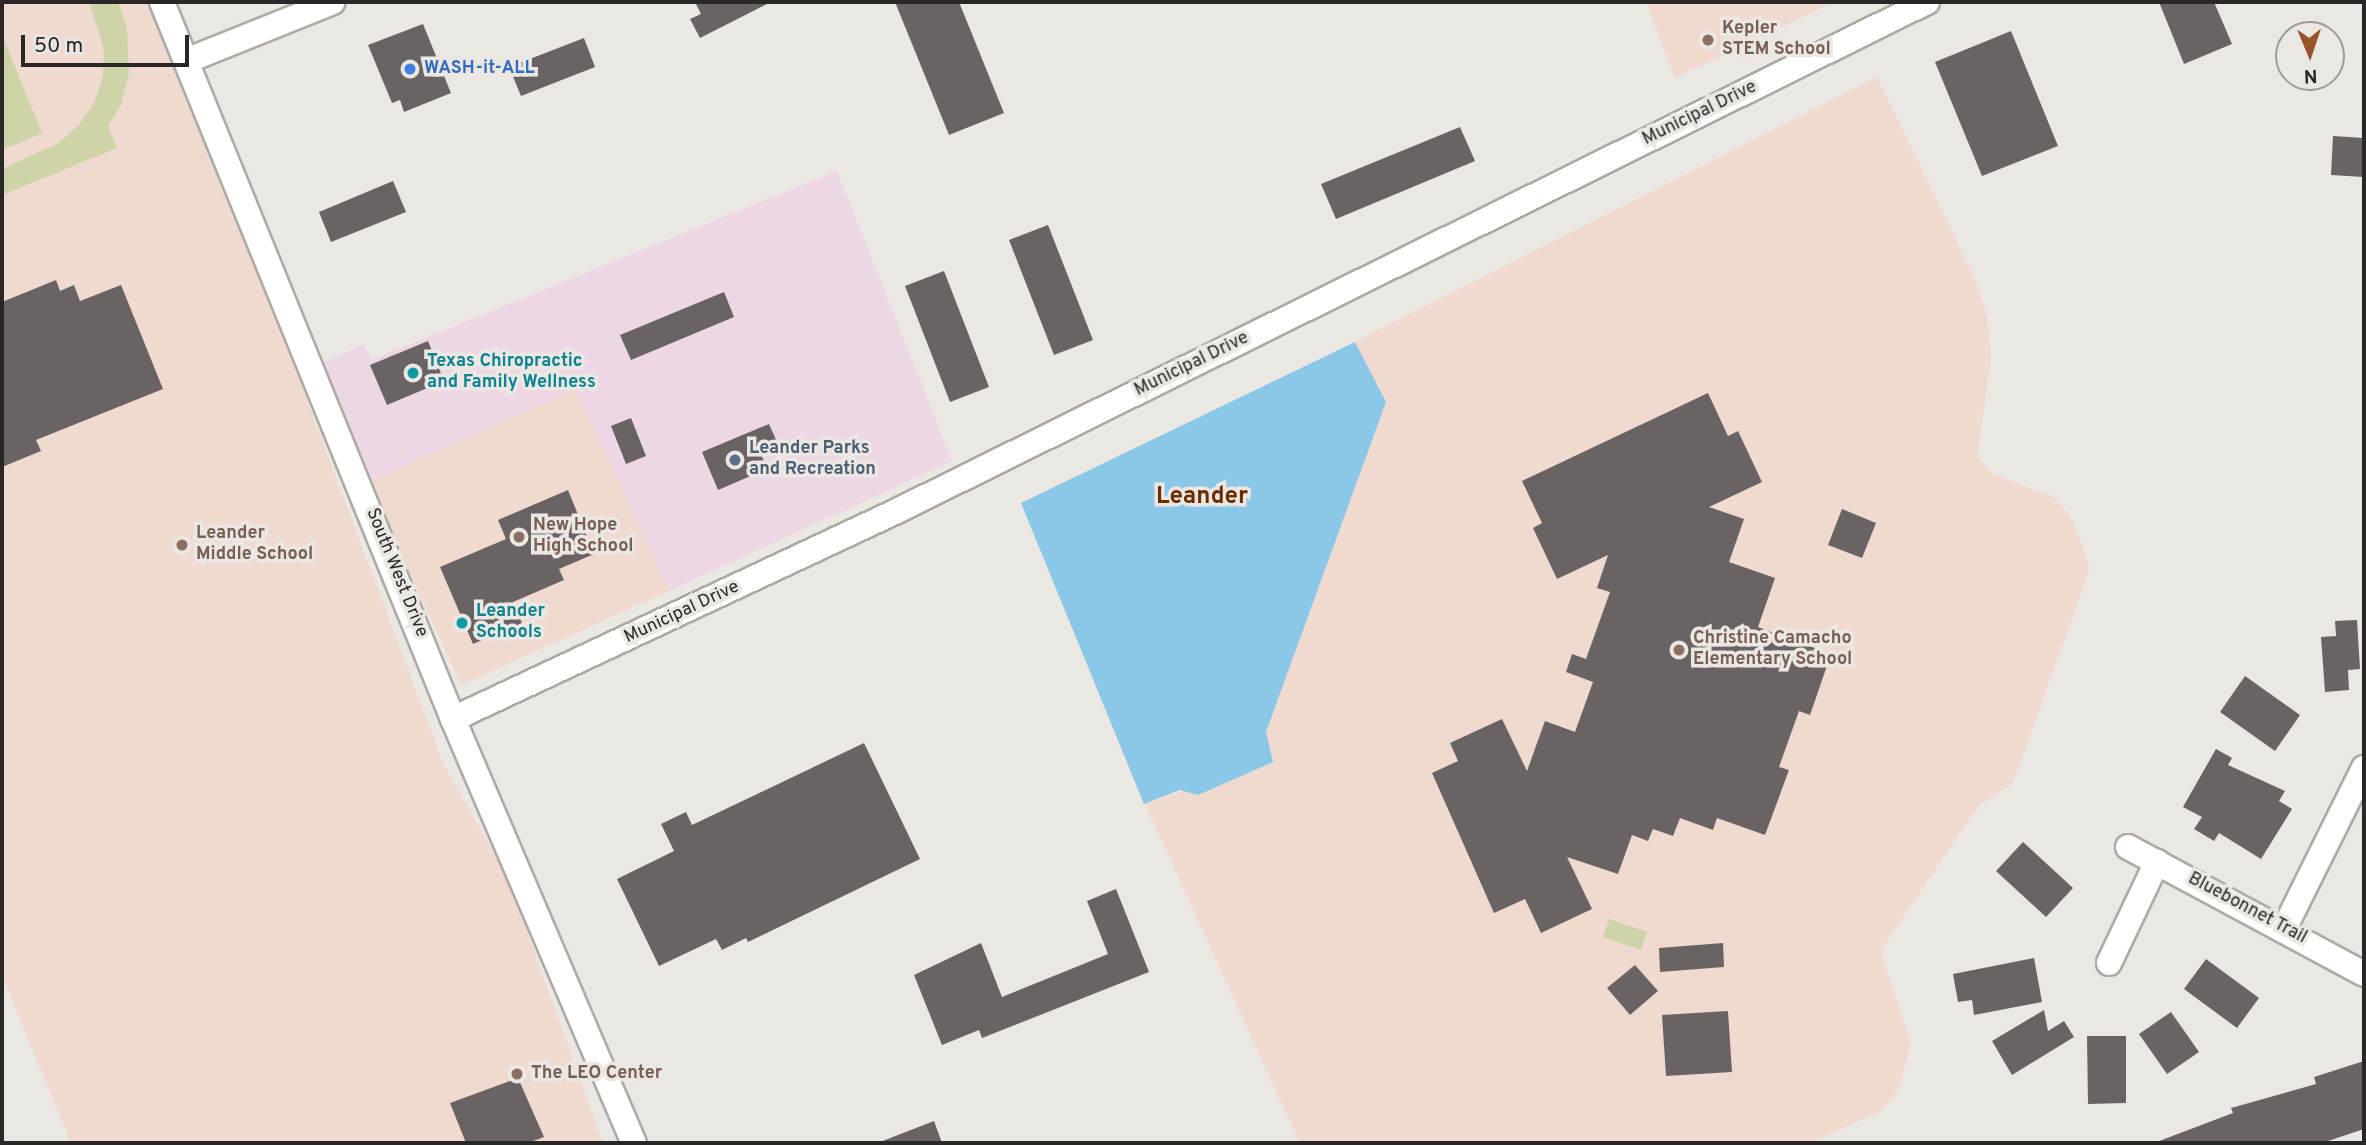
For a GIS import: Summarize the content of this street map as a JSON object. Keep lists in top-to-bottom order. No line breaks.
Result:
{"streets":{"street":["Municipal Drive","South West Drive","Bluebonnet Trail"]},"crossings":[["Municipal Drive","South West Drive"]],"districts":["Leander"],"places":["Kepler STEM School","WASH-it-ALL","Texas Chiropractic and Family Wellness","Leander Parks and Recreation","New Hope High School","Leander Middle School","Leander Schools","Christine Camacho Elementary School","The LEO Center"],"scale_bar":"50 m","north":"bottom"}
